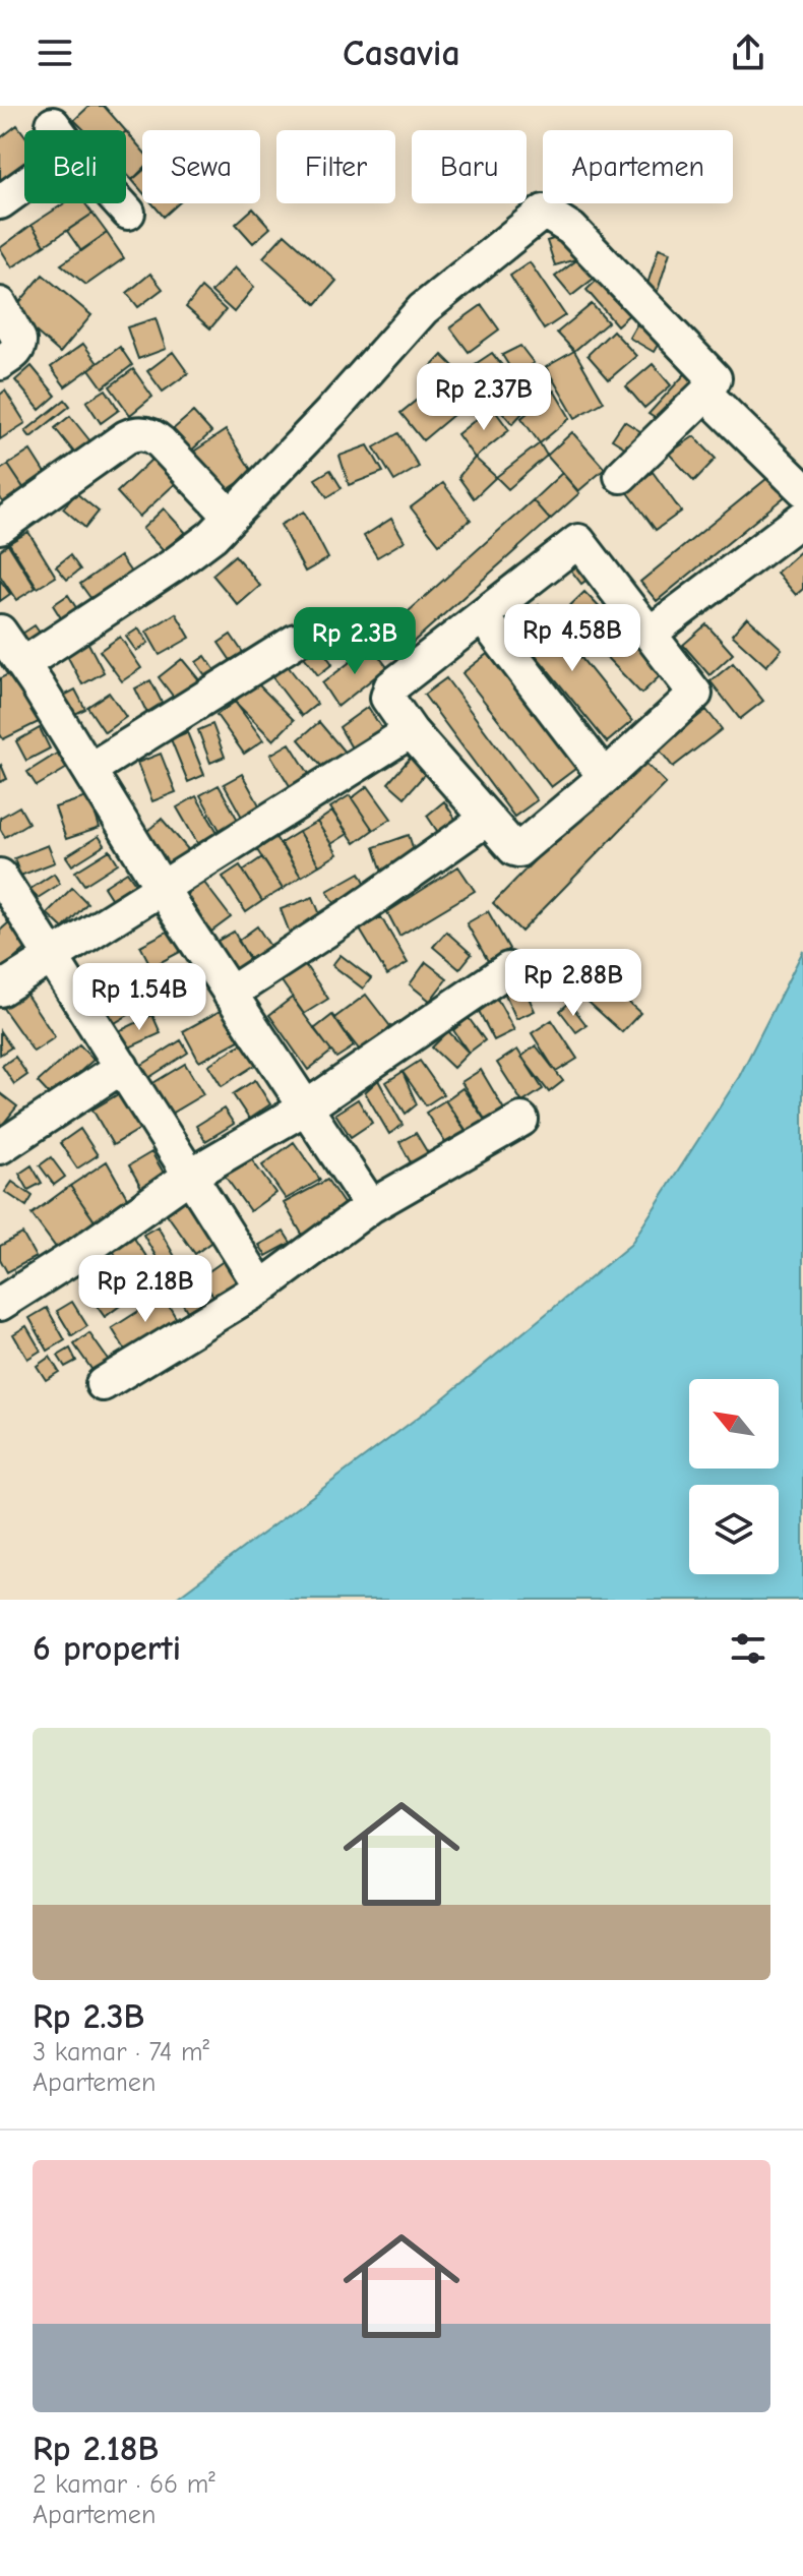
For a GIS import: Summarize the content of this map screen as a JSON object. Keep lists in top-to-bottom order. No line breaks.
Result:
{"north":"top left","page":{"header":"Casavia","chip":["Beli","Sewa","Filter","Baru","Apartemen"],"price":["Rp 2.37B","Rp 4.58B","Rp 2.3B","Rp 2.88B","Rp 1.54B","Rp 2.18B"],"heading":"6 properti","list":[{"name":"Rp 2.3B","note":"3 kamar · 74 m² · Apartemen"},{"name":"Rp 2.18B","note":"2 kamar · 66 m² · Apartemen"}]}}
